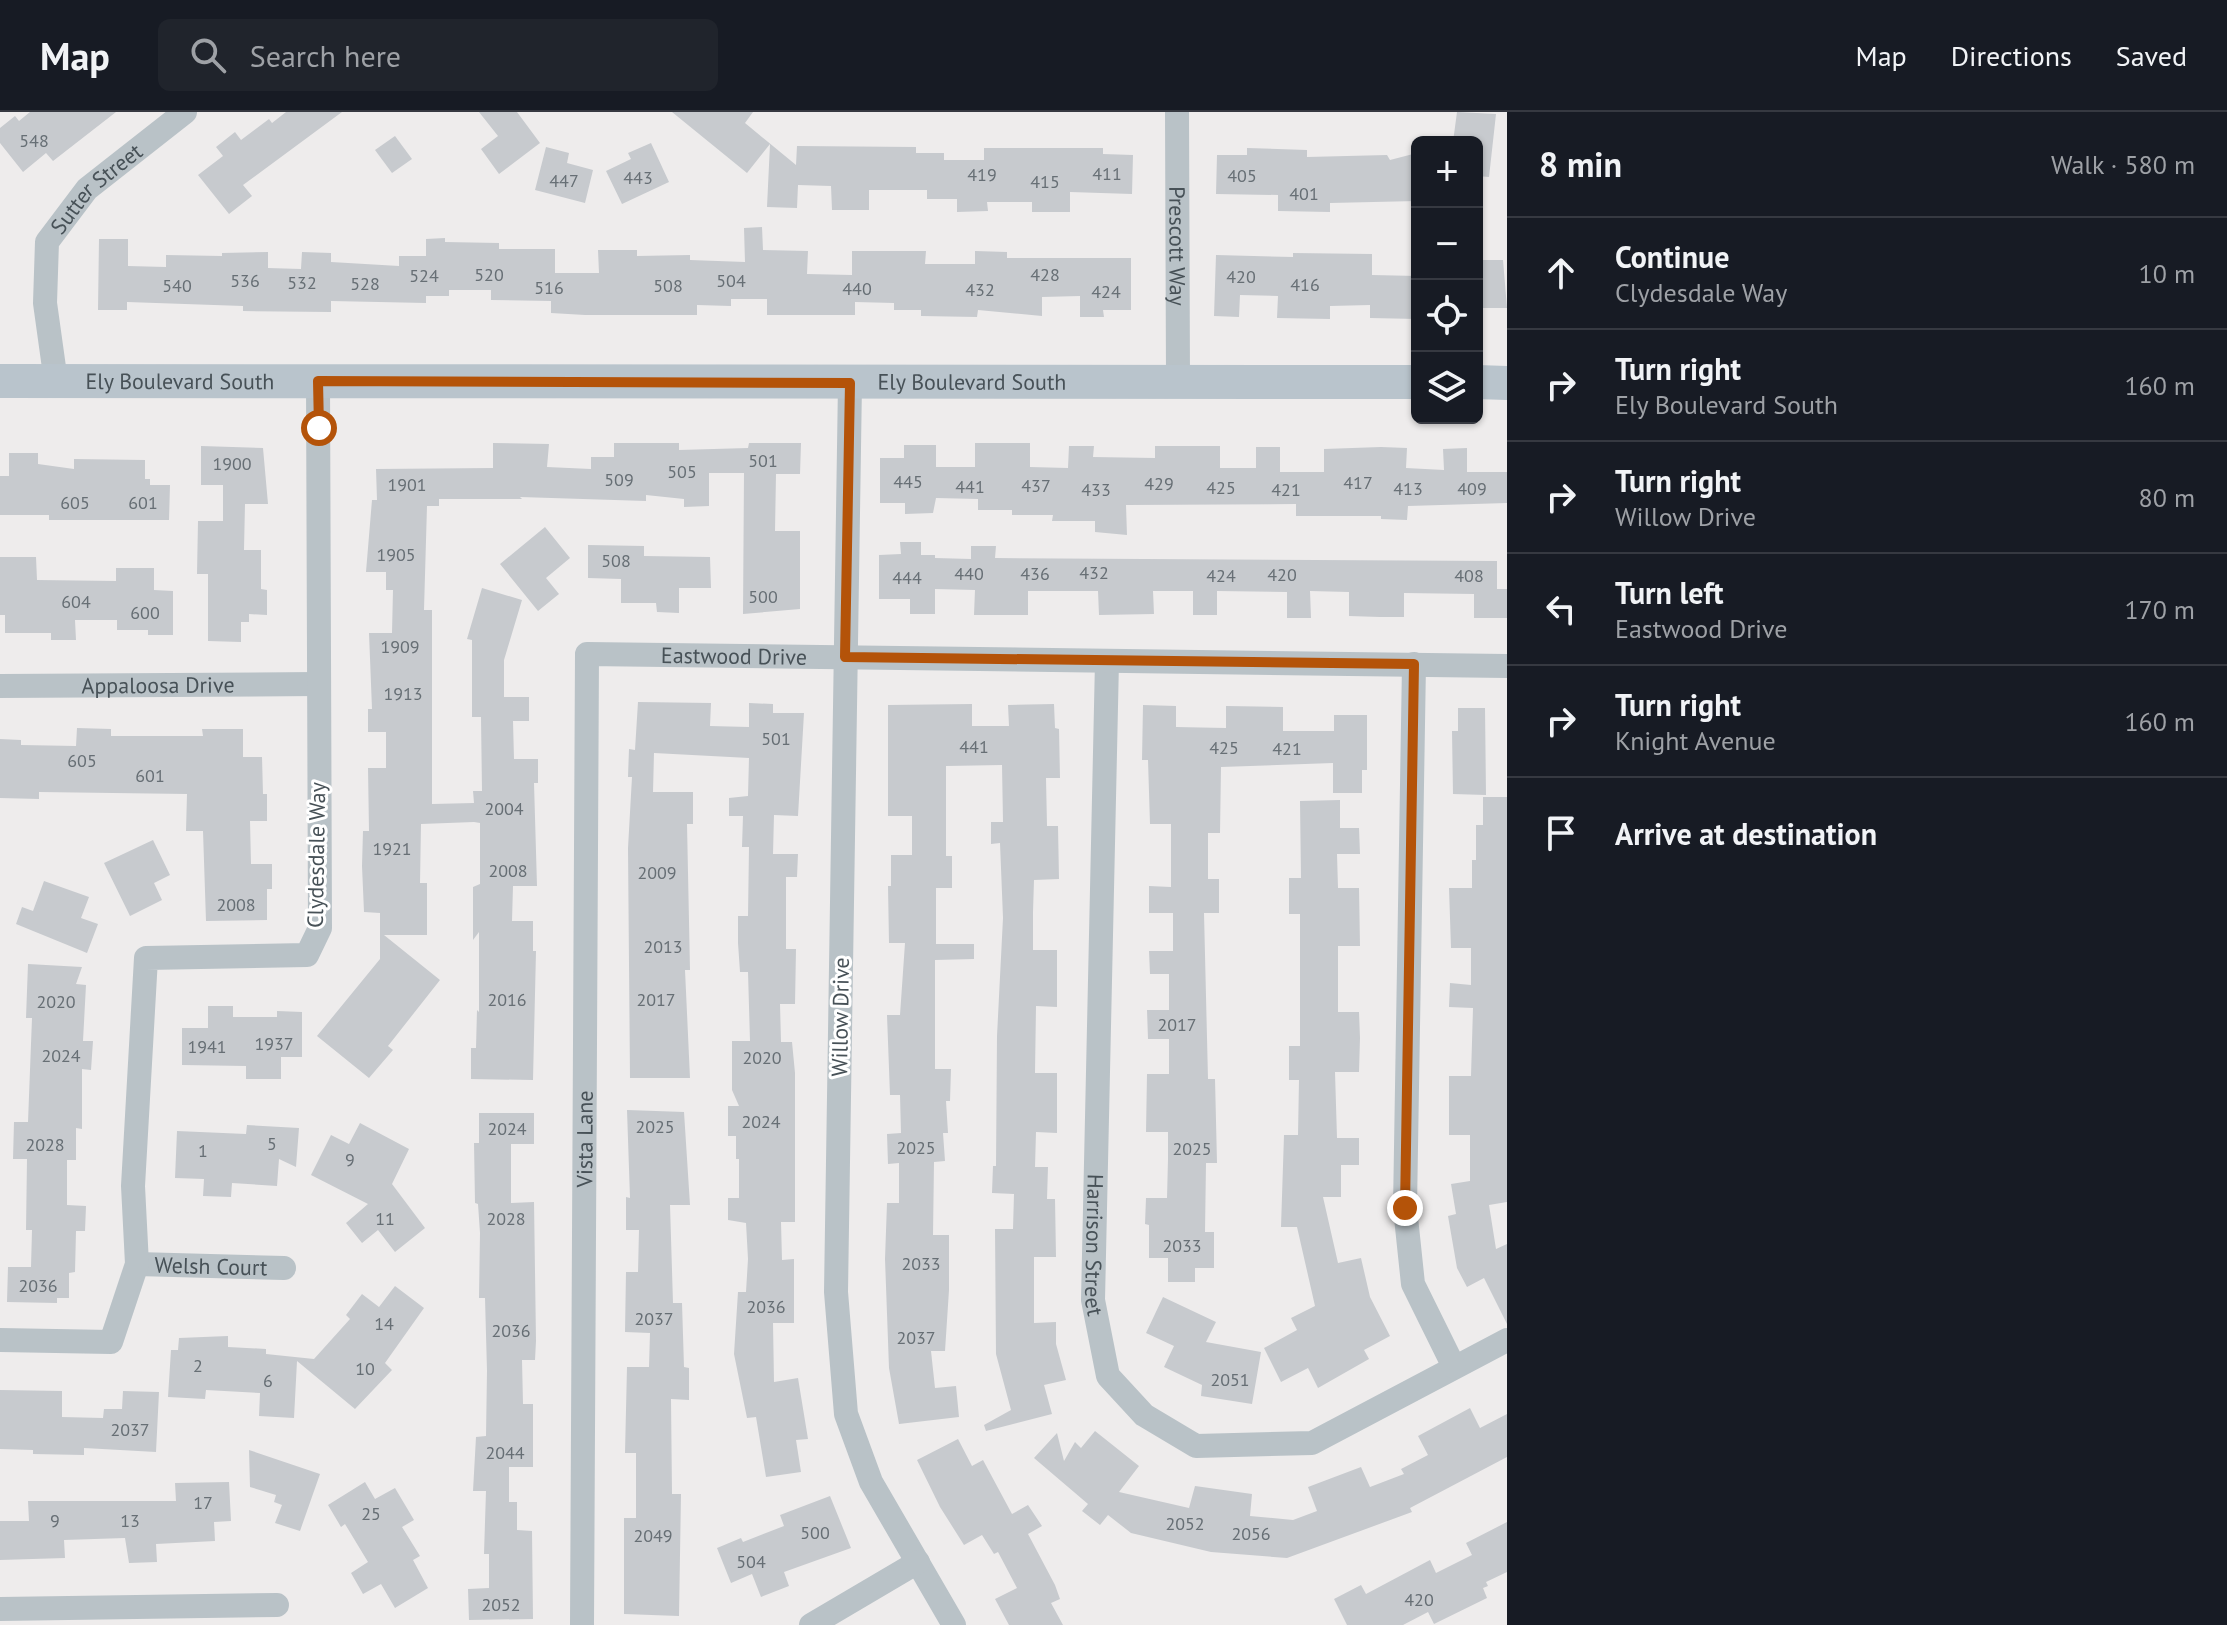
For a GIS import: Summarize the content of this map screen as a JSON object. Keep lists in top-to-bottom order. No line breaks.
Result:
{"streets":{"main road":["Ely Boulevard South"],"street":["Sutter Street","Prescott Way","Eastwood Drive","Appaloosa Drive","Clydesdale Way","Willow Drive","Vista Lane","Harrison Street","Welsh Court"]},"crossings":[["Sutter Street","Ely Boulevard South"],["Prescott Way","Ely Boulevard South"],["Ely Boulevard South","Clydesdale Way"],["Ely Boulevard South","Willow Drive"],["Eastwood Drive","Willow Drive"],["Eastwood Drive","Vista Lane"],["Eastwood Drive","Harrison Street"],["Appaloosa Drive","Clydesdale Way"],["Clydesdale Way","Welsh Court"]],"house_numbers":["548","411","419","405","443","447","415","401","520","428","524","420","536","504","532","528","416","540","508","516","440","432","424","501","1900","505","509","445","417","429","1901","437","441","425","413","409","433","421","605","601","1905","508","432","440","436","420","424","408","444","500","604","600","1909","1913","501","441","425","421","605","601","2004","1921","2008","2009","2008","2013","2016","2017","2020","2017","1937","1941","2024","2020","2024","2025","2024","5","2028","2025","2025","1","9","11","2028","2033","2033","2036","2036","2037","14","2036","2037","2","10","2051","6","2037","2044","17","25","9","13","2052","500","2056","2049","504","420","2052"],"page":{"header":"Map","search":"Search here","nav":["Map","Directions","Saved"],"heading":["8 min","Walk · 580 m"],"map_buttons":["+","−"],"list":[["Continue","Clydesdale Way","10 m"],["Turn right","Ely Boulevard South","160 m"],["Turn right","Willow Drive","80 m"],["Turn left","Eastwood Drive","170 m"],["Turn right","Knight Avenue","160 m"],"Arrive at destination"]}}
